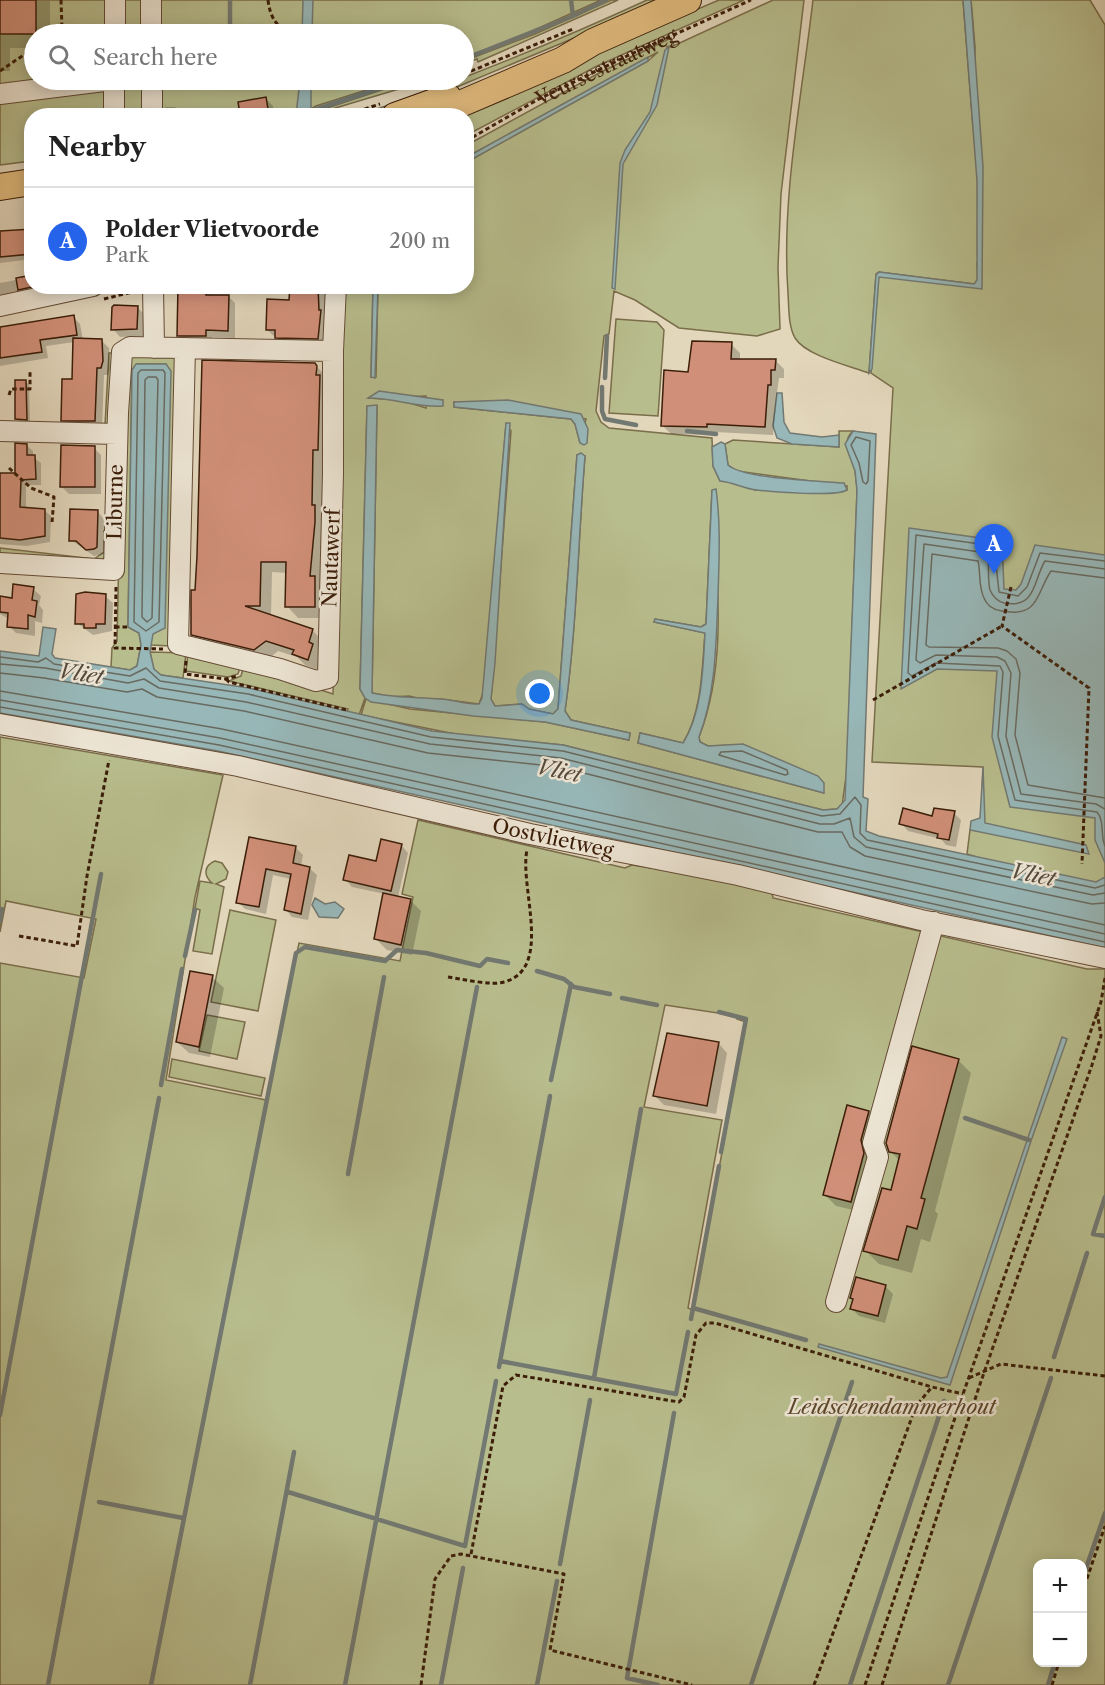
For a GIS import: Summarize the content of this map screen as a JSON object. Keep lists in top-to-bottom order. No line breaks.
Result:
{"streets":{"main road":["Veursestraatweg"],"street":["Liburne","Nautawerf","Oostvlietweg"]},"water":["Vliet"],"parks":["Leidschendammerhout"],"page":{"search":"Search here","heading":"Nearby","list":[{"mark":"A","name":"Polder Vlietvoorde","note":"Park","value":"200 m"}],"pins":"A","map_buttons":["+","−"]}}
